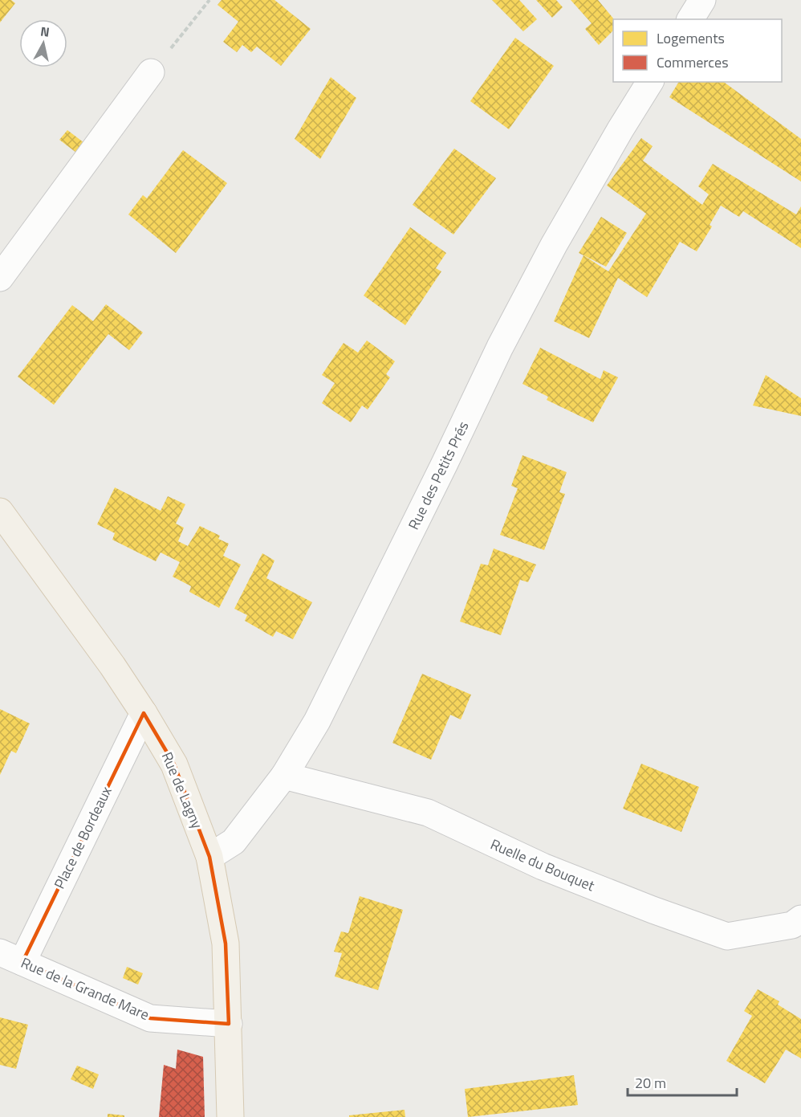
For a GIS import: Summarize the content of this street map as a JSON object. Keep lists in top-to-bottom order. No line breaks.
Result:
{"streets":{"main road":["Rue de Lagny"],"street":["Rue des Petits Prés","Place de Bordeaux","Ruelle du Bouquet","Rue de la Grande Mare"]},"crossings":[["Rue des Petits Prés","Rue de Lagny"],["Rue des Petits Prés","Ruelle du Bouquet"],["Rue de Lagny","Place de Bordeaux"],["Rue de Lagny","Rue de la Grande Mare"],["Place de Bordeaux","Rue de la Grande Mare"]],"legend":["Logements","Commerces"],"scale_bar":"20 m","north":"top"}
